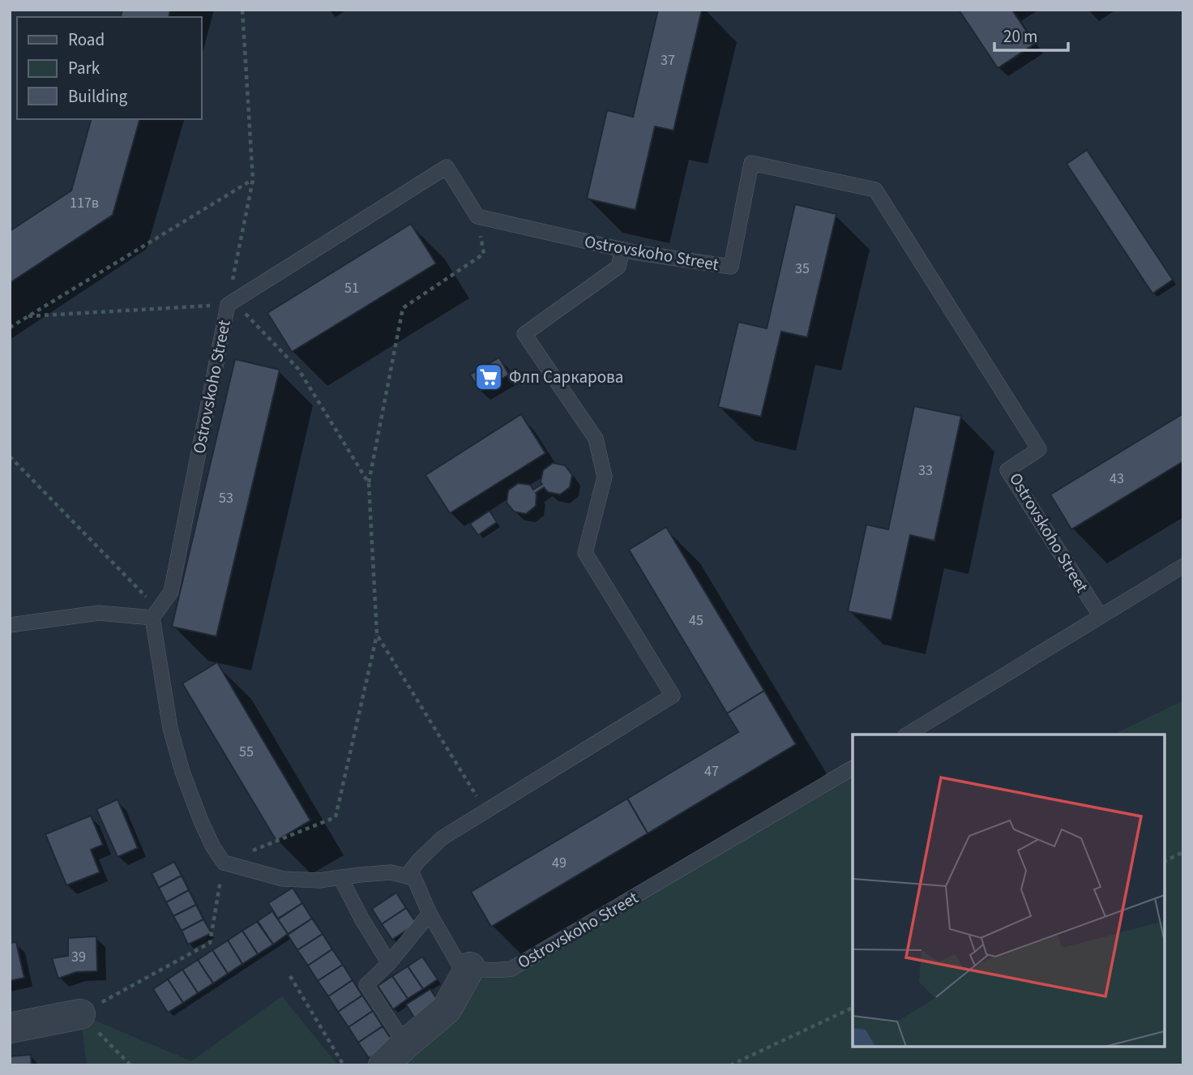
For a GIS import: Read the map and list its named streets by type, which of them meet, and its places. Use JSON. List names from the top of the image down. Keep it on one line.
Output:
{"streets":{"lane":["Ostrovskoho Street"]},"places":{"supermarket":["Флп Саркарова"]},"house_numbers":["37","117в","35","51","33","43","53","45","55","47","49","39"],"legend":["Road","Park","Building"],"scale_bar":"20 m"}
